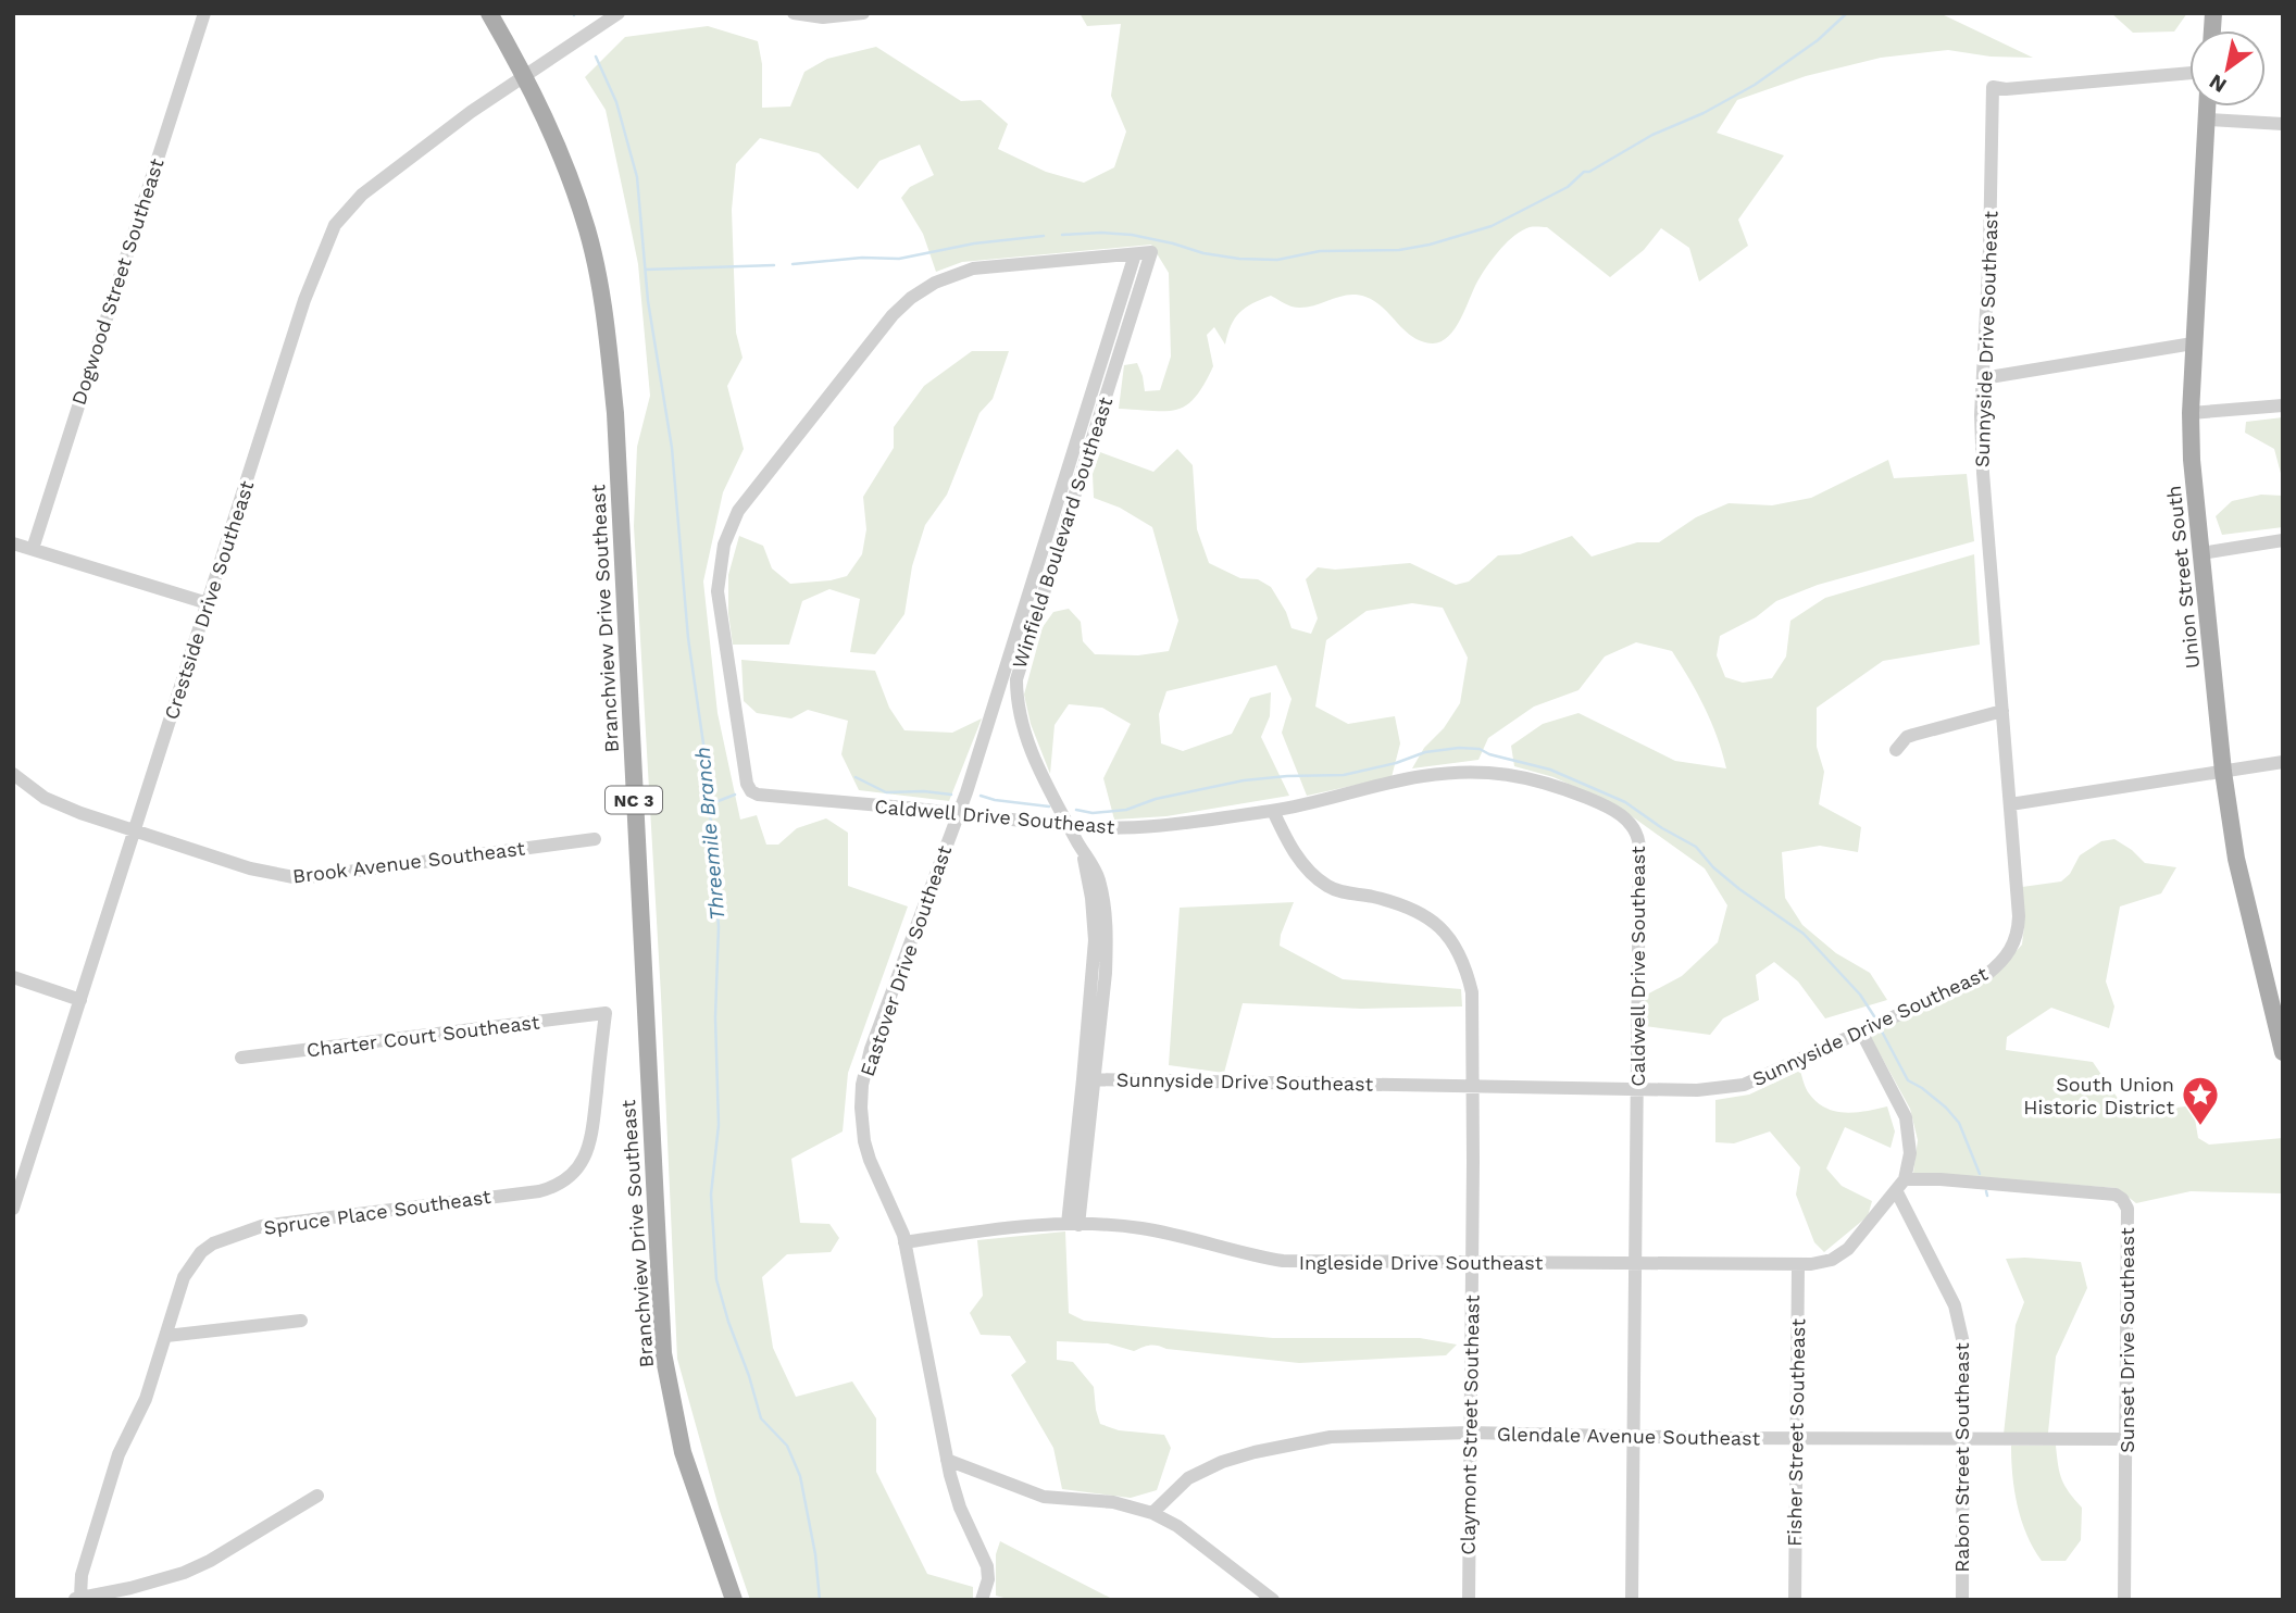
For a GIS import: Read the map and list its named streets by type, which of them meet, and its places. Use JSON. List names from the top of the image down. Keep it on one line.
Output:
{"streets":{"main road":["Union Street South","Branchview Drive Southeast","NC 3"],"street":["Dogwood Street Southeast","Sunnyside Drive Southeast","Winfield Boulevard Southeast","Crestside Drive Southeast","Caldwell Drive Southeast","Brook Avenue Southeast","Eastover Drive Southeast","Charter Court Southeast","Spruce Place Southeast","Ingleside Drive Southeast","Sunset Drive Southeast","Claymont Street Southeast","Fisher Street Southeast","Glendale Avenue Southeast","Rabon Street Southeast"]},"crossings":[["Sunnyside Drive Southeast","Winfield Boulevard Southeast"],["Sunnyside Drive Southeast","Caldwell Drive Southeast"],["Sunnyside Drive Southeast","Ingleside Drive Southeast"],["Sunnyside Drive Southeast","Claymont Street Southeast"],["Winfield Boulevard Southeast","Caldwell Drive Southeast"],["Winfield Boulevard Southeast","Eastover Drive Southeast"],["Winfield Boulevard Southeast","Ingleside Drive Southeast"],["Crestside Drive Southeast","Branchview Drive Southeast"],["Crestside Drive Southeast","Brook Avenue Southeast"],["Caldwell Drive Southeast","Eastover Drive Southeast"],["Caldwell Drive Southeast","Ingleside Drive Southeast"],["Caldwell Drive Southeast","Claymont Street Southeast"],["Caldwell Drive Southeast","Glendale Avenue Southeast"],["Eastover Drive Southeast","Ingleside Drive Southeast"],["Charter Court Southeast","Spruce Place Southeast"],["Ingleside Drive Southeast","Sunset Drive Southeast"],["Ingleside Drive Southeast","Claymont Street Southeast"],["Ingleside Drive Southeast","Fisher Street Southeast"],["Ingleside Drive Southeast","Rabon Street Southeast"],["Sunset Drive Southeast","Glendale Avenue Southeast"],["Claymont Street Southeast","Glendale Avenue Southeast"],["Fisher Street Southeast","Glendale Avenue Southeast"],["Glendale Avenue Southeast","Rabon Street Southeast"]],"water":["Threemile Branch"],"places":{"place":["South Union Historic District"]},"north":"bottom left"}
